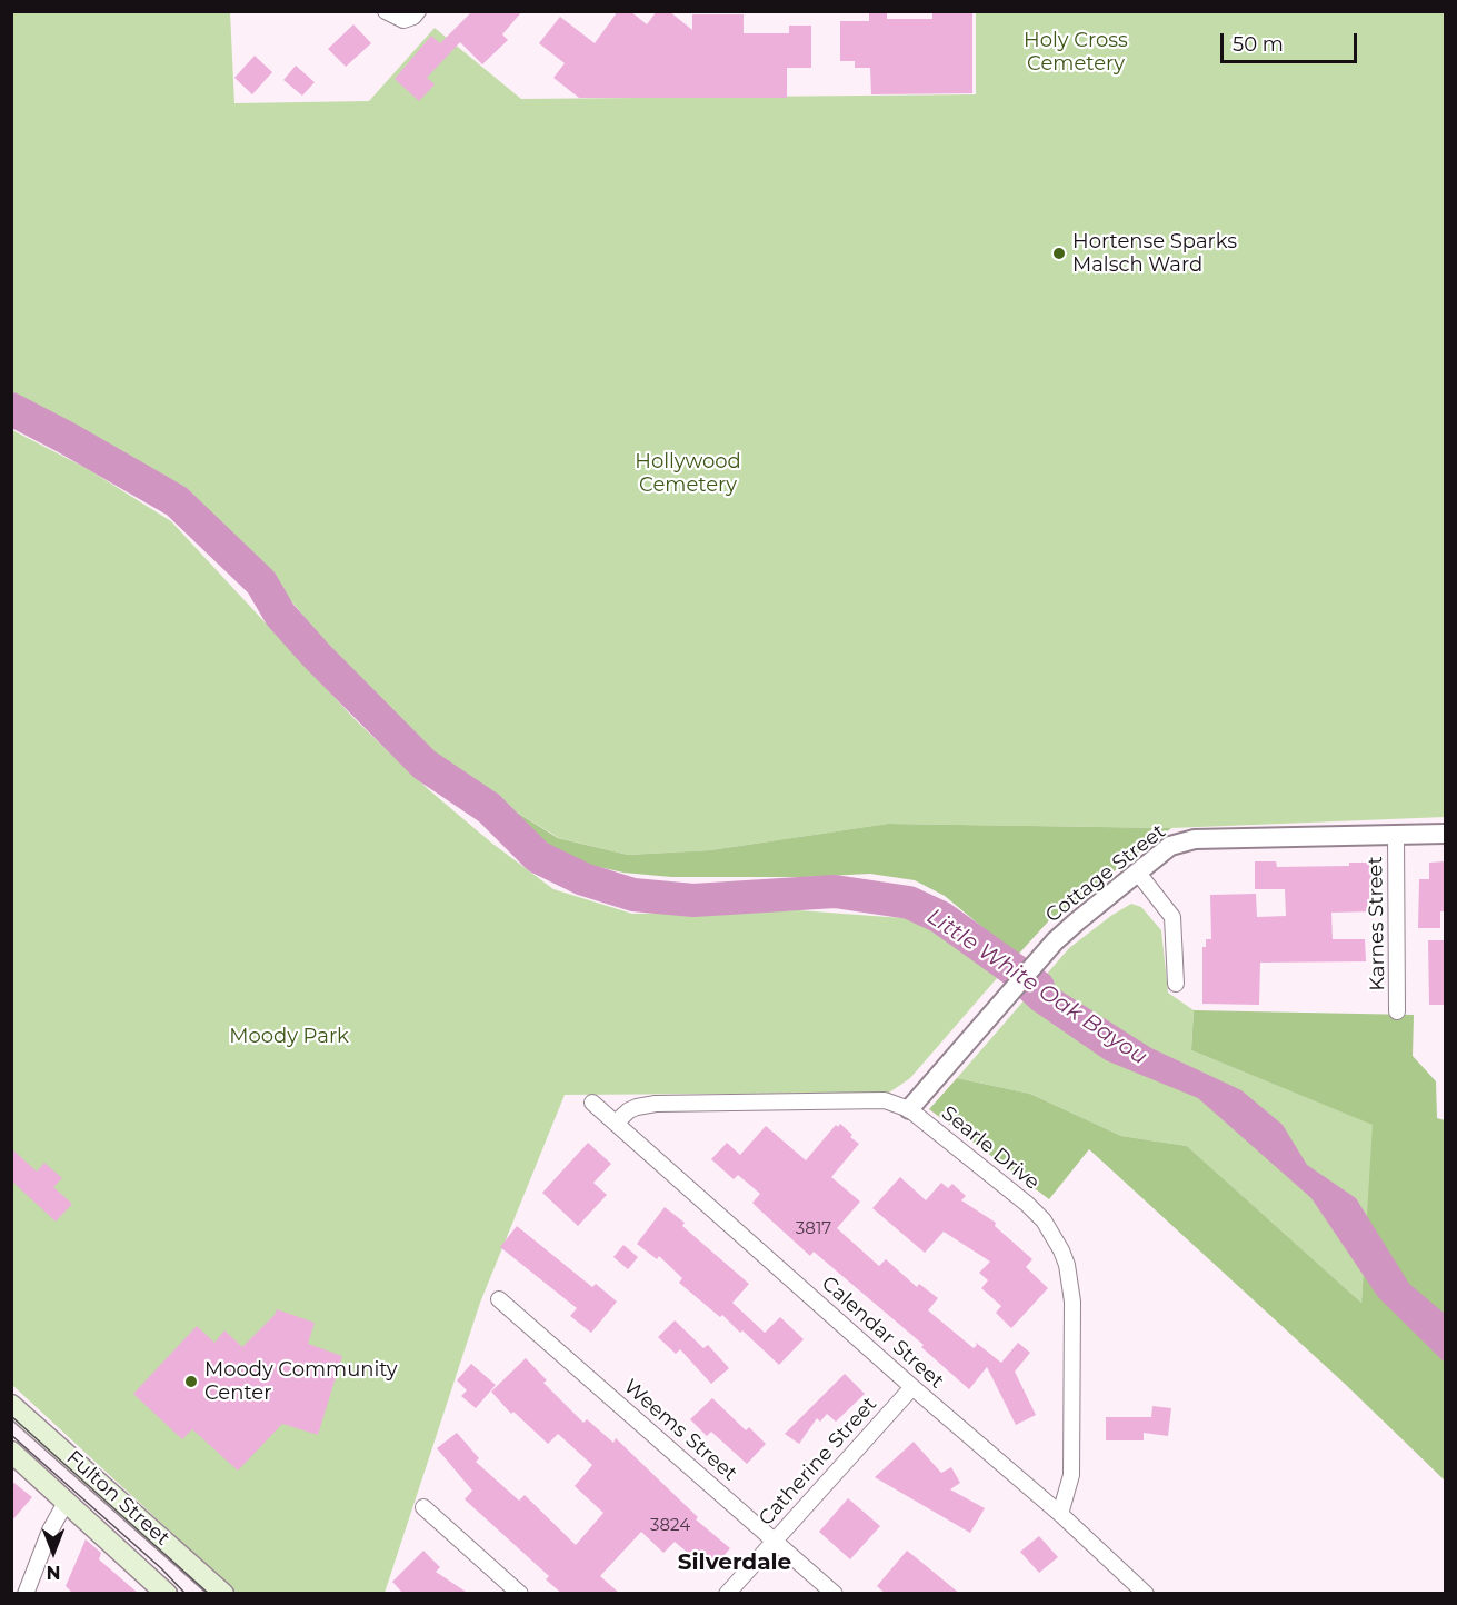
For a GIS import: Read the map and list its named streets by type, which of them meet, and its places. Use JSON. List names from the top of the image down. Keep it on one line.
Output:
{"streets":{"main road":["Fulton Street"],"street":["Cottage Street","Karnes Street","Searle Drive","Calendar Street","Weems Street","Catherine Street"]},"crossings":[["Cottage Street","Karnes Street"],["Cottage Street","Searle Drive"],["Searle Drive","Calendar Street"],["Calendar Street","Catherine Street"],["Weems Street","Catherine Street"]],"districts":["Silverdale"],"water":["Little White Oak Bayou"],"parks":["Holy Cross Cemetery","Hollywood Cemetery","Moody Park"],"places":["Hortense Sparks Malsch Ward","Moody Community Center"],"house_numbers":["3817","3824"],"scale_bar":"50 m","north":"bottom"}
